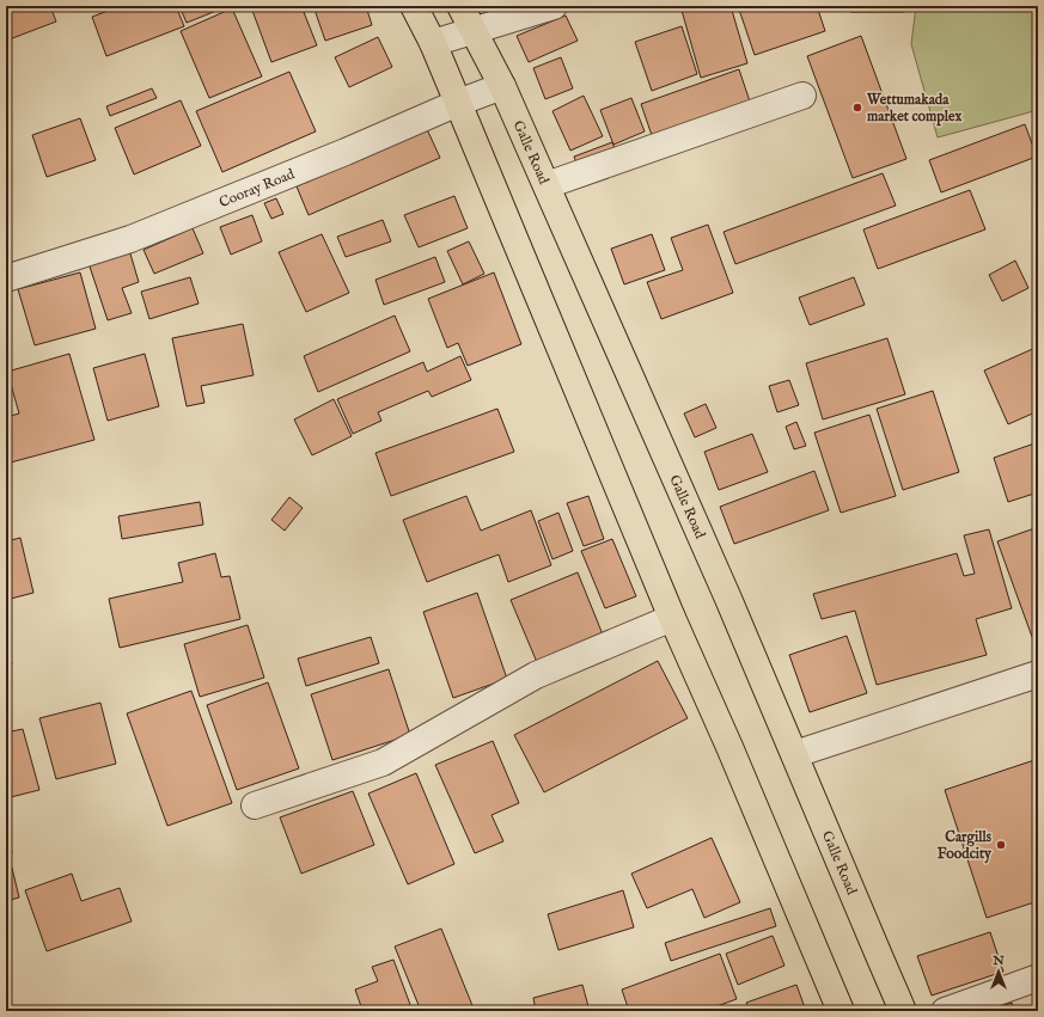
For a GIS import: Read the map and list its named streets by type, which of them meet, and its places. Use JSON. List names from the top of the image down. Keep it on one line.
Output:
{"streets":{"highway":["Galle Road"],"street":["Cooray Road"]},"crossings":[["Galle Road","Cooray Road"]],"places":["Wettumakada market complex","Cargills Foodcity"],"north":"top"}
